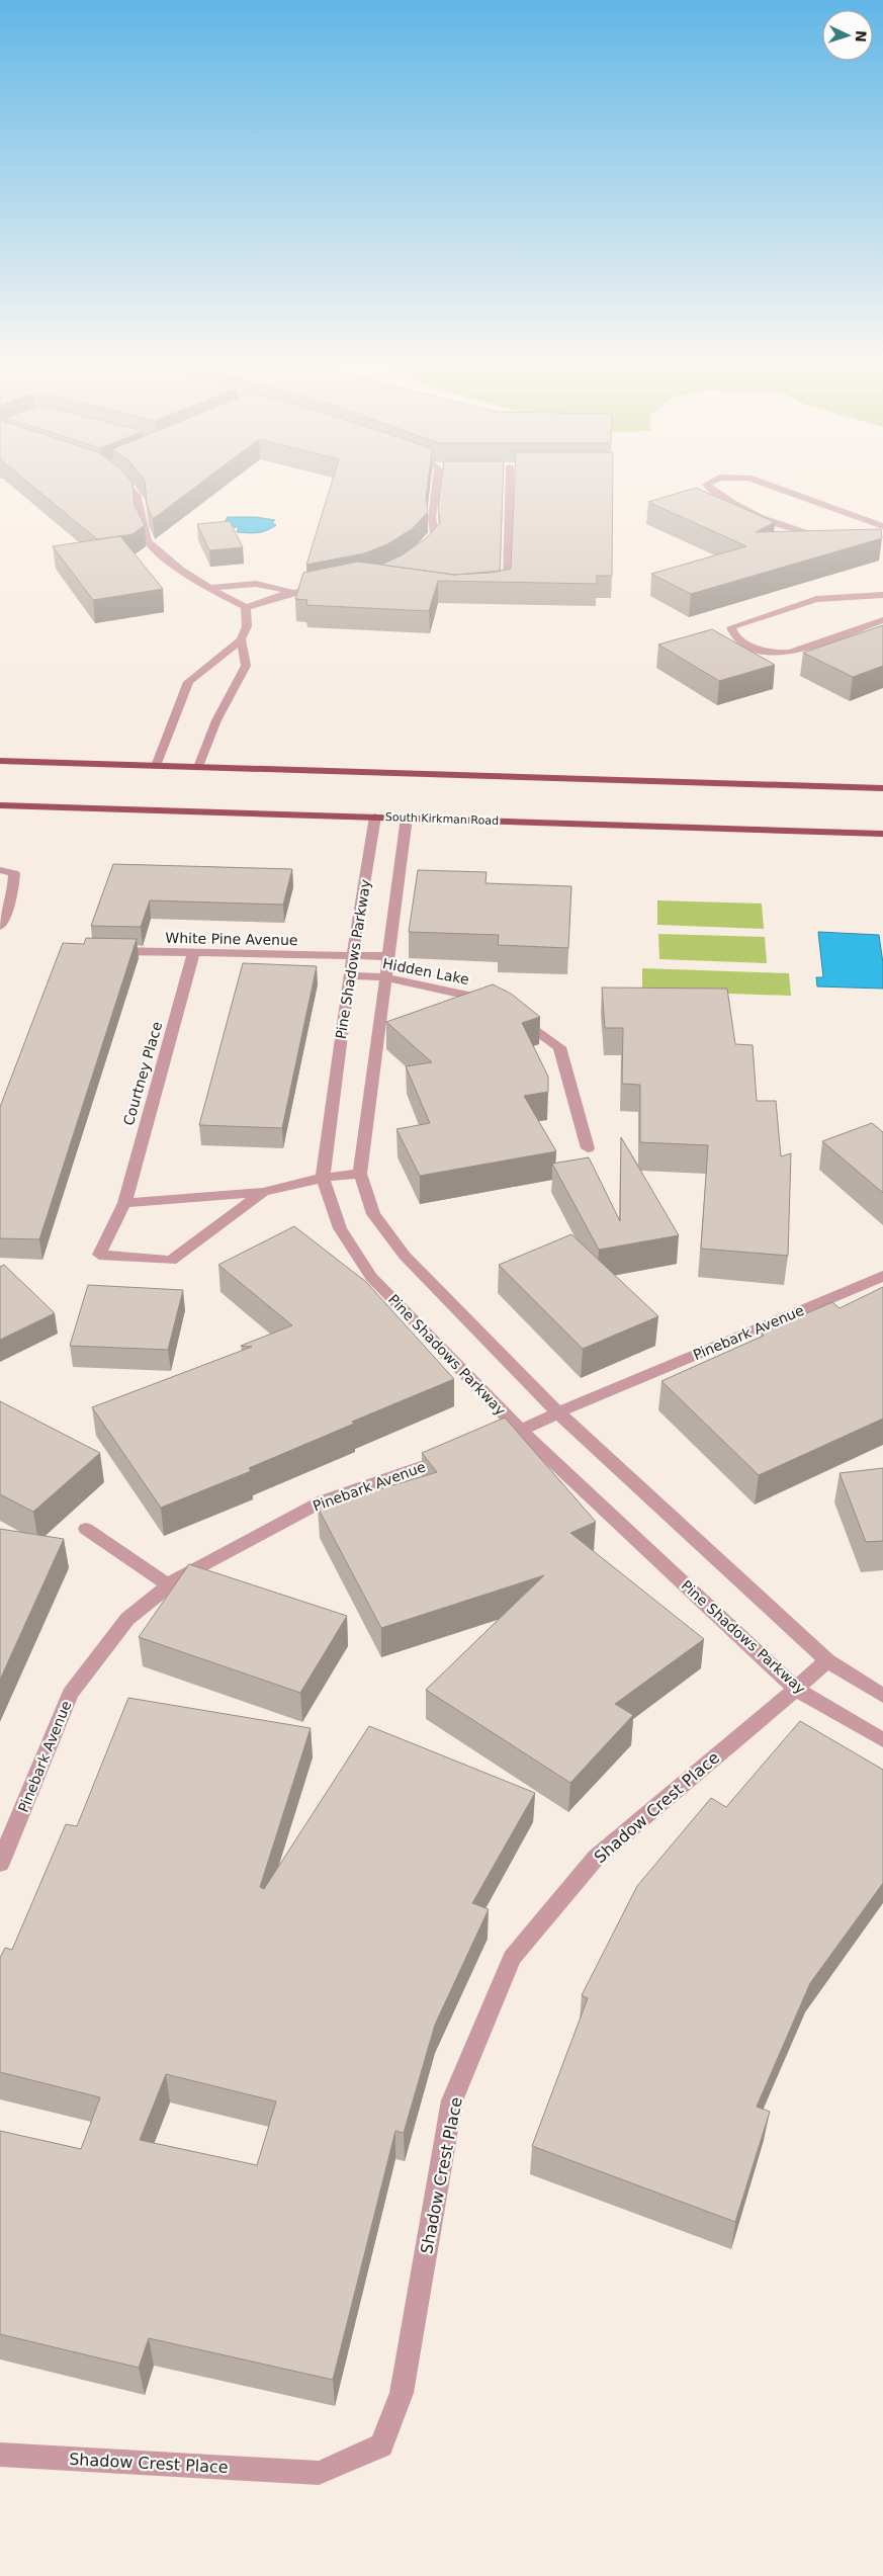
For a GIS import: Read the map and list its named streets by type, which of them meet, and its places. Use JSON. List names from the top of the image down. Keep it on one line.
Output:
{"streets":{"main road":["South Kirkman Road"],"street":["White Pine Avenue","Pine Shadows Parkway","Hidden Lake","Courtney Place","Pinebark Avenue","Shadow Crest Place"]},"crossings":[["South Kirkman Road","Pine Shadows Parkway"],["White Pine Avenue","Pine Shadows Parkway"],["White Pine Avenue","Courtney Place"],["Pine Shadows Parkway","Hidden Lake"],["Pine Shadows Parkway","Pinebark Avenue"],["Pine Shadows Parkway","Shadow Crest Place"]],"north":"right"}
